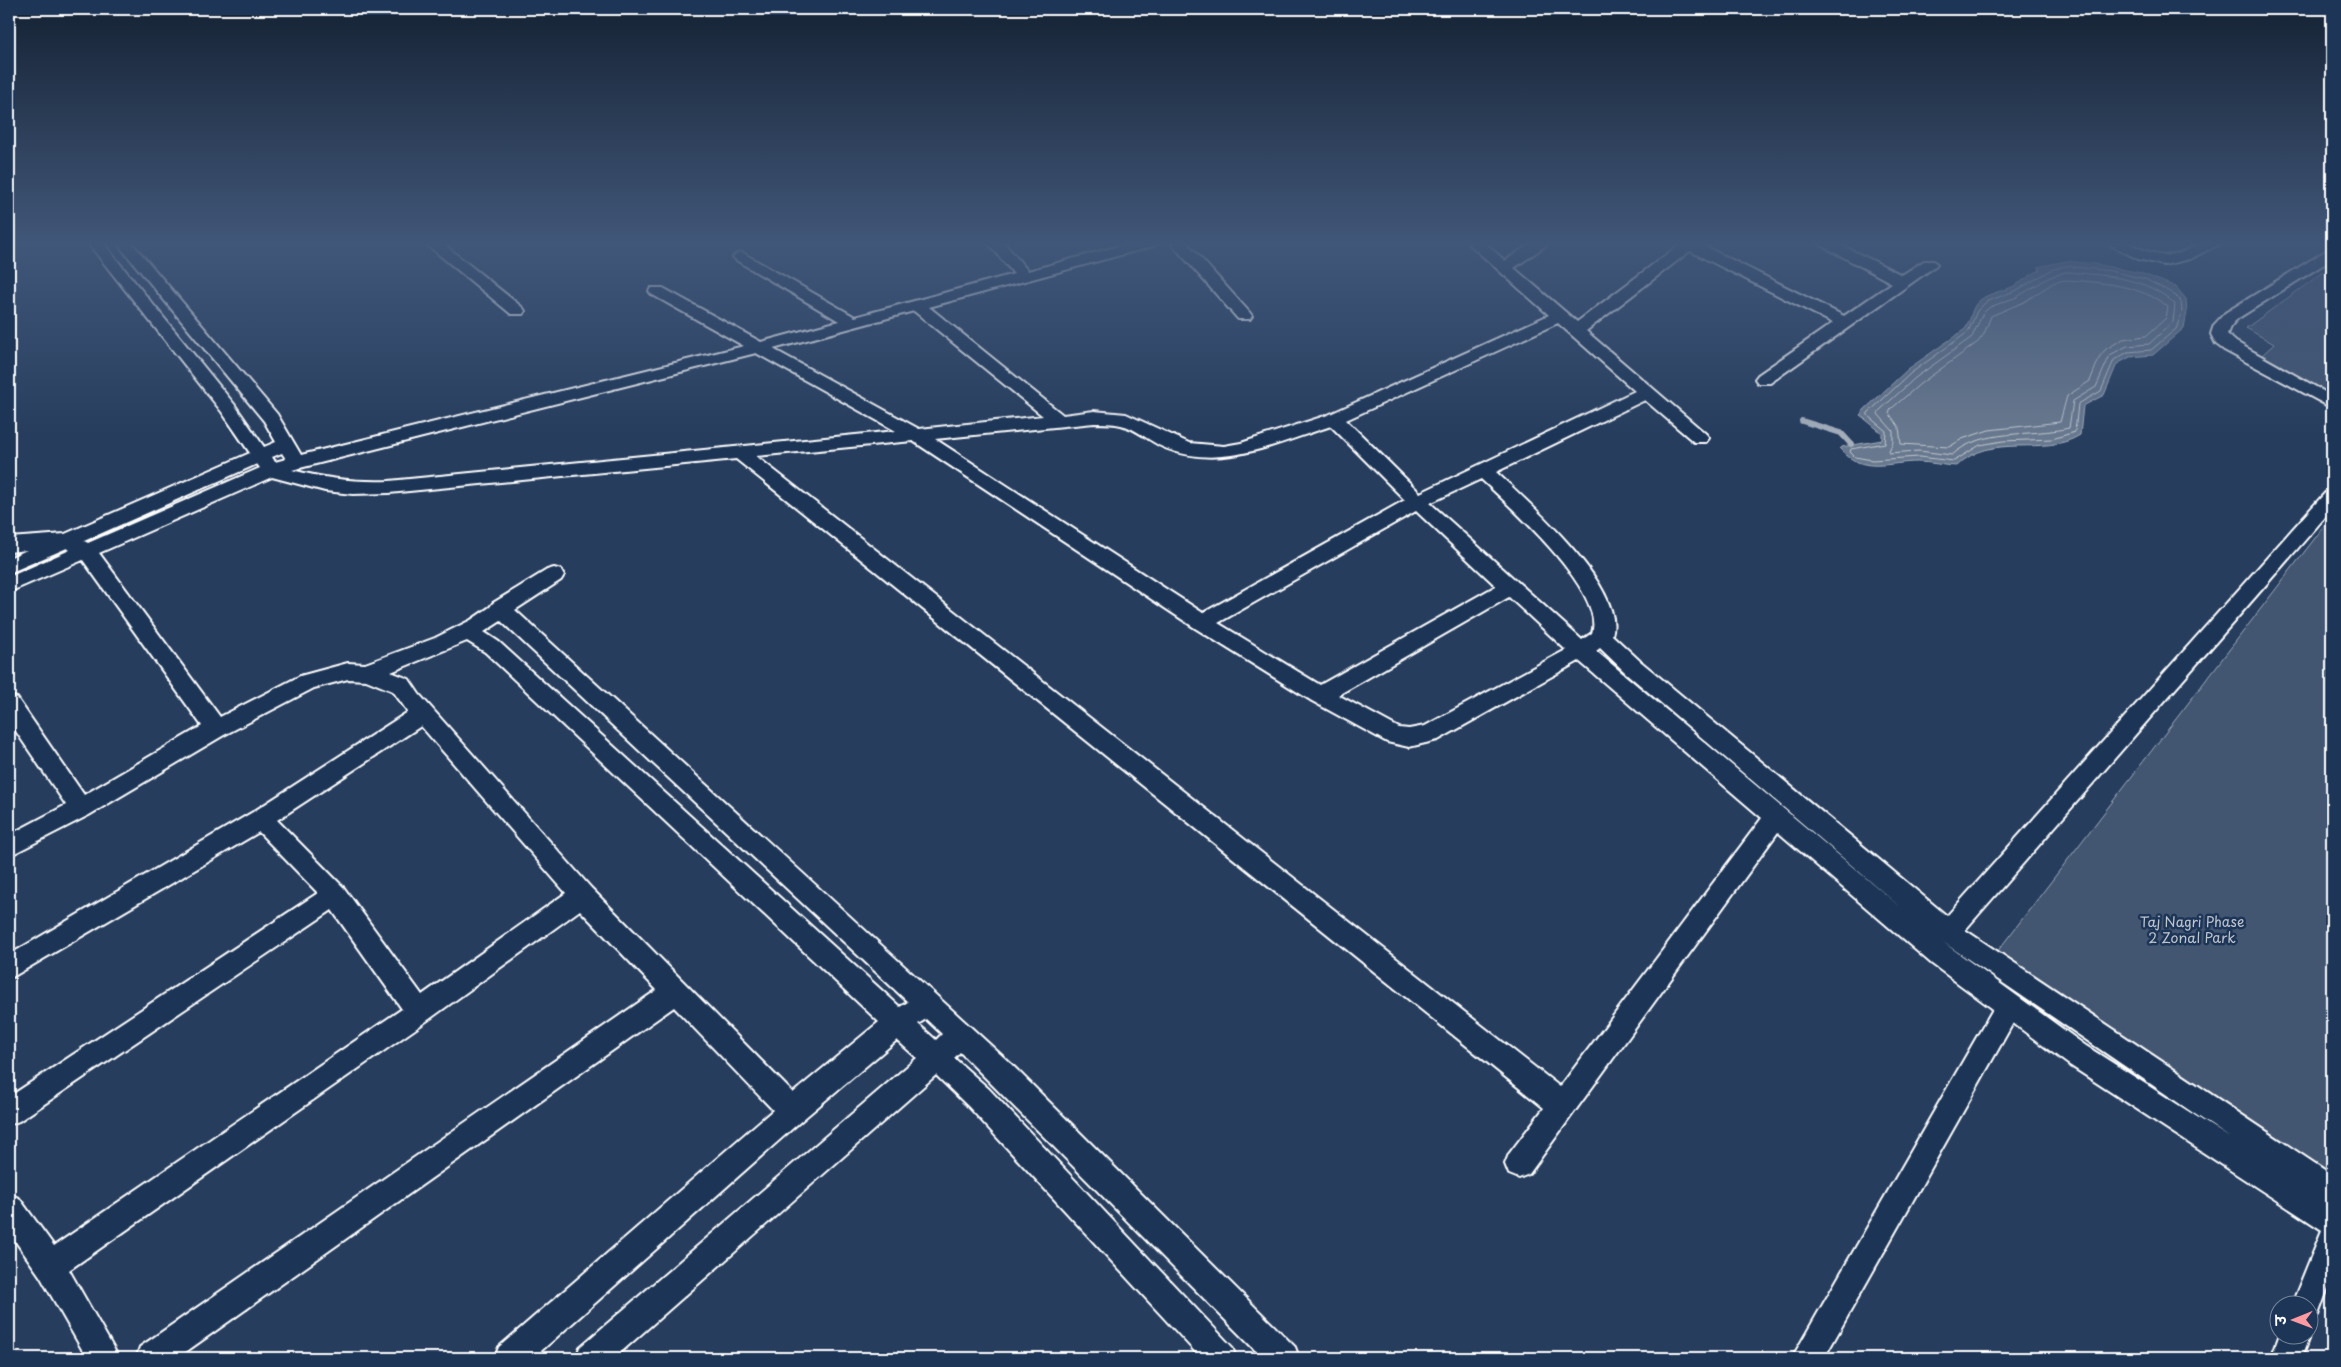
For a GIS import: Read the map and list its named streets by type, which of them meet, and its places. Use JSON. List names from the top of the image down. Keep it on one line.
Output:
{"parks":["Taj Nagri Phase 2 Zonal Park"],"north":"left"}
